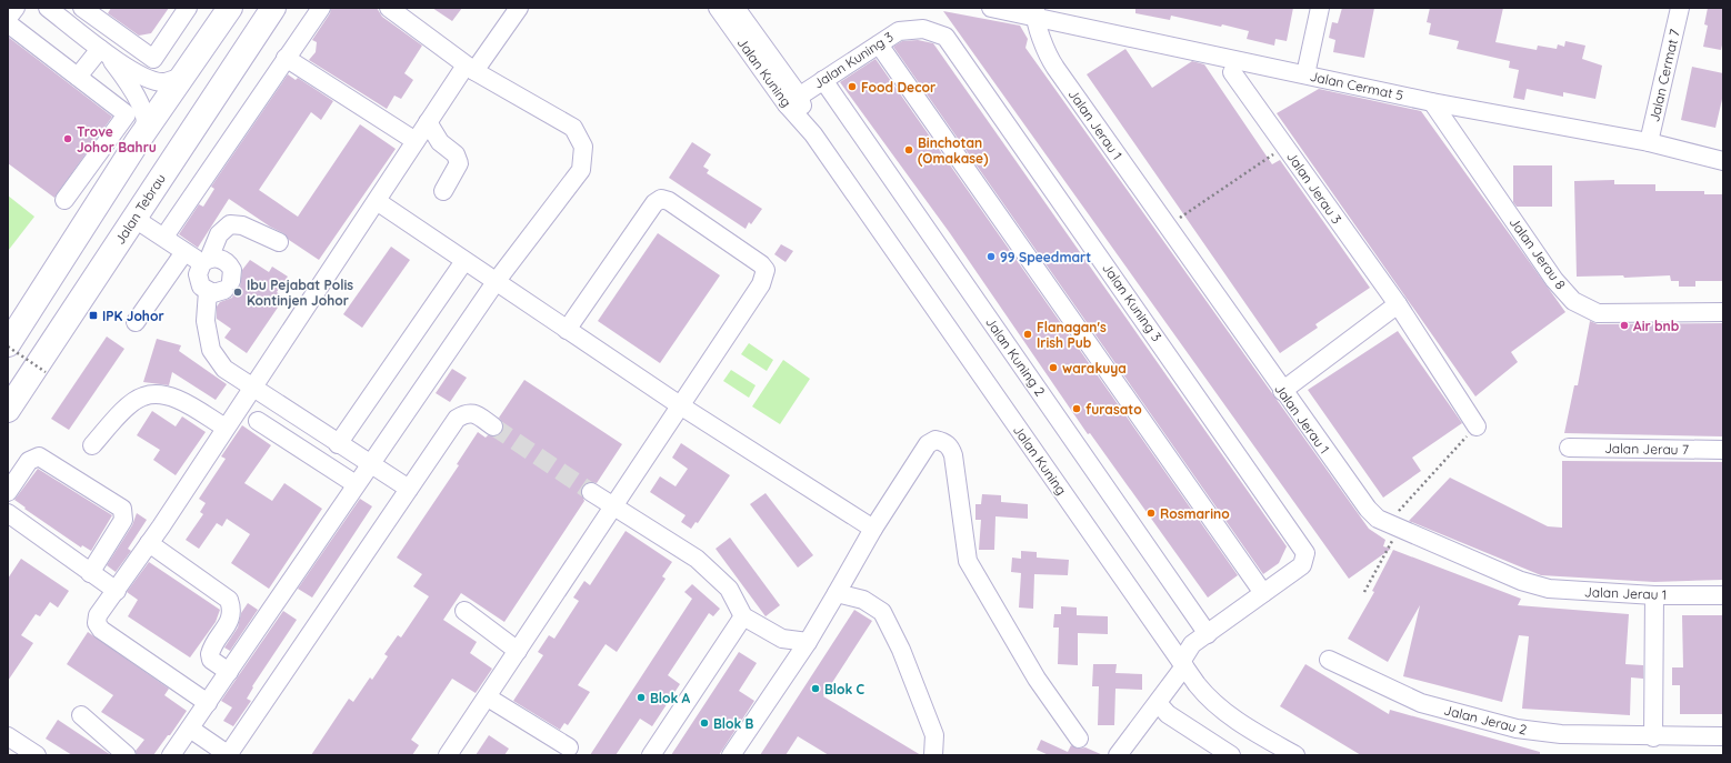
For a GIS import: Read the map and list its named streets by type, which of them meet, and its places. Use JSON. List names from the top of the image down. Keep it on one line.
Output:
{"streets":{"highway":["Jalan Tebrau"],"street":["Jalan Kuning 3","Jalan Kuning","Jalan Cermat 7","Jalan Cermat 5","Jalan Jerau 1","Jalan Jerau 3","Jalan Jerau 8","Jalan Kuning 2","Jalan Jerau 7","Jalan Jerau 2"]},"crossings":[["Jalan Kuning 3","Jalan Kuning"],["Jalan Kuning 3","Jalan Kuning 2"],["Jalan Cermat 7","Jalan Cermat 5"],["Jalan Cermat 5","Jalan Jerau 1"],["Jalan Cermat 5","Jalan Jerau 8"]],"places":{"other":["Food Decor","Trove Johor Bahru","Binchotan (Omakase)","99 Speedmart","Ibu Pejabat Polis Kontinjen Johor","Air bnb","Flanagan's Irish Pub","warakuya","furasato","Rosmarino","Blok C","Blok A","Blok B"],"transit":["IPK Johor"]}}
